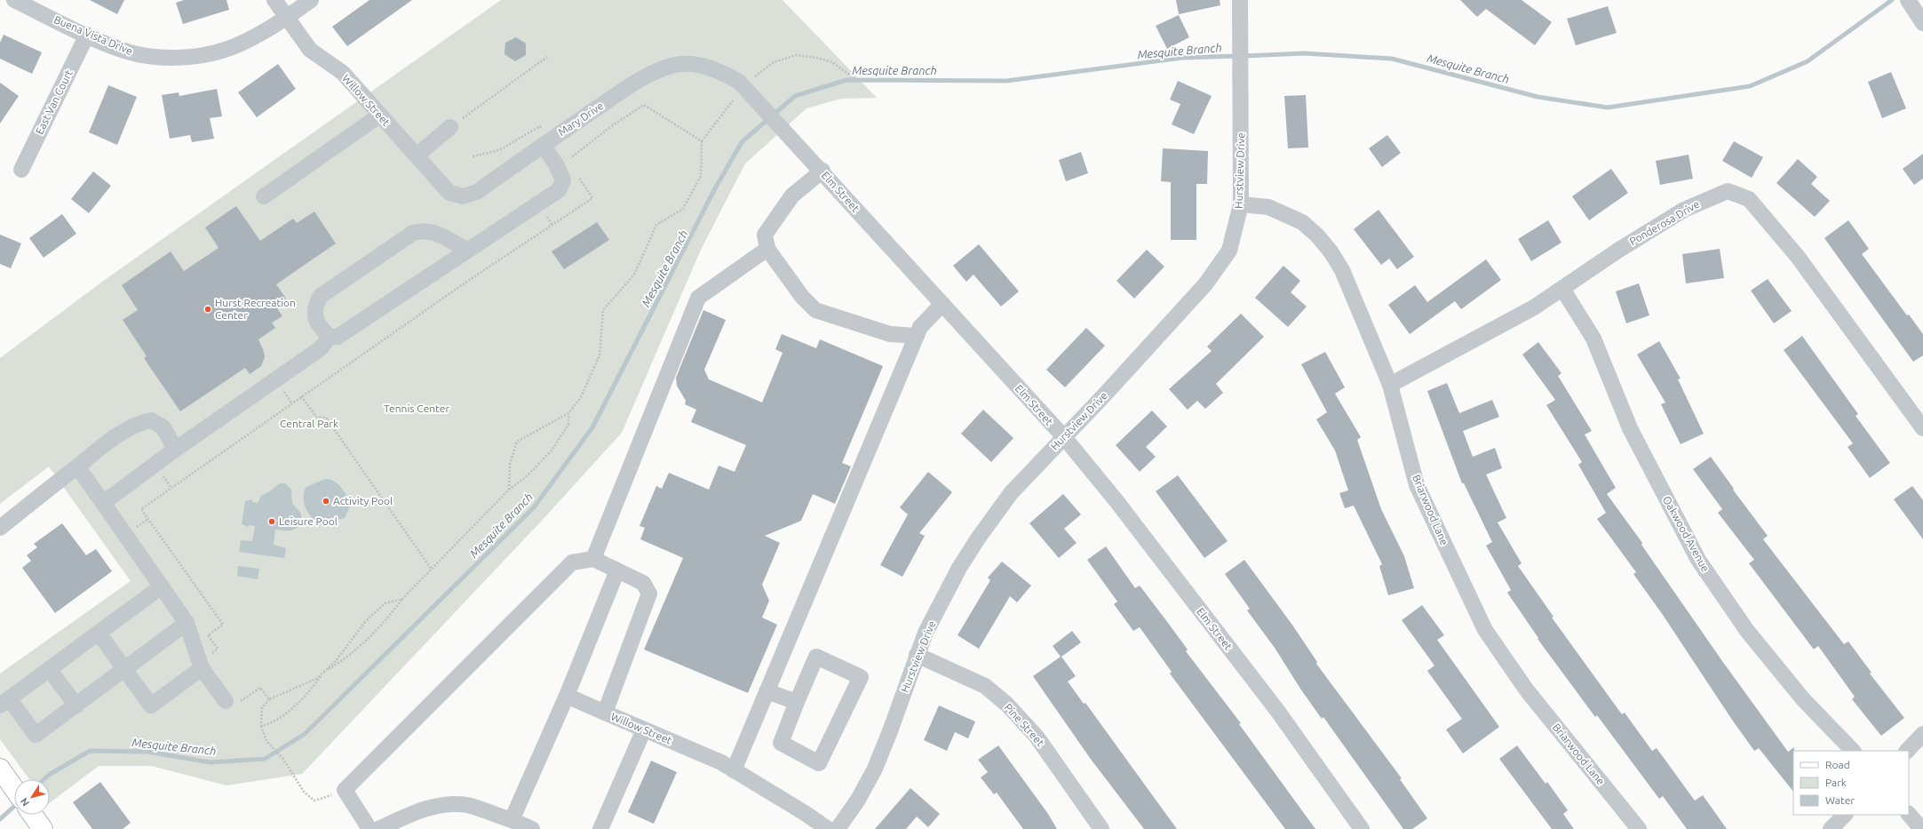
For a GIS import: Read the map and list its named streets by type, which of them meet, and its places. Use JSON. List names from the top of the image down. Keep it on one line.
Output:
{"streets":{"street":["Buena Vista Drive","Willow Street","East Van Court","Mary Drive","Hurstview Drive","Elm Street","Ponderosa Drive","Briarwood Lane","Oakwood Avenue","Pine Street"]},"crossings":[["Buena Vista Drive","Willow Street"],["Buena Vista Drive","East Van Court"],["Willow Street","Mary Drive"],["Mary Drive","Elm Street"],["Hurstview Drive","Elm Street"],["Hurstview Drive","Briarwood Lane"],["Hurstview Drive","Pine Street"],["Ponderosa Drive","Briarwood Lane"],["Ponderosa Drive","Oakwood Avenue"]],"water":["Mesquite Branch"],"parks":["Tennis Center","Central Park"],"places":["Hurst Recreation Center","Activity Pool","Leisure Pool"],"legend":["Road","Park","Water"],"north":"bottom left"}
